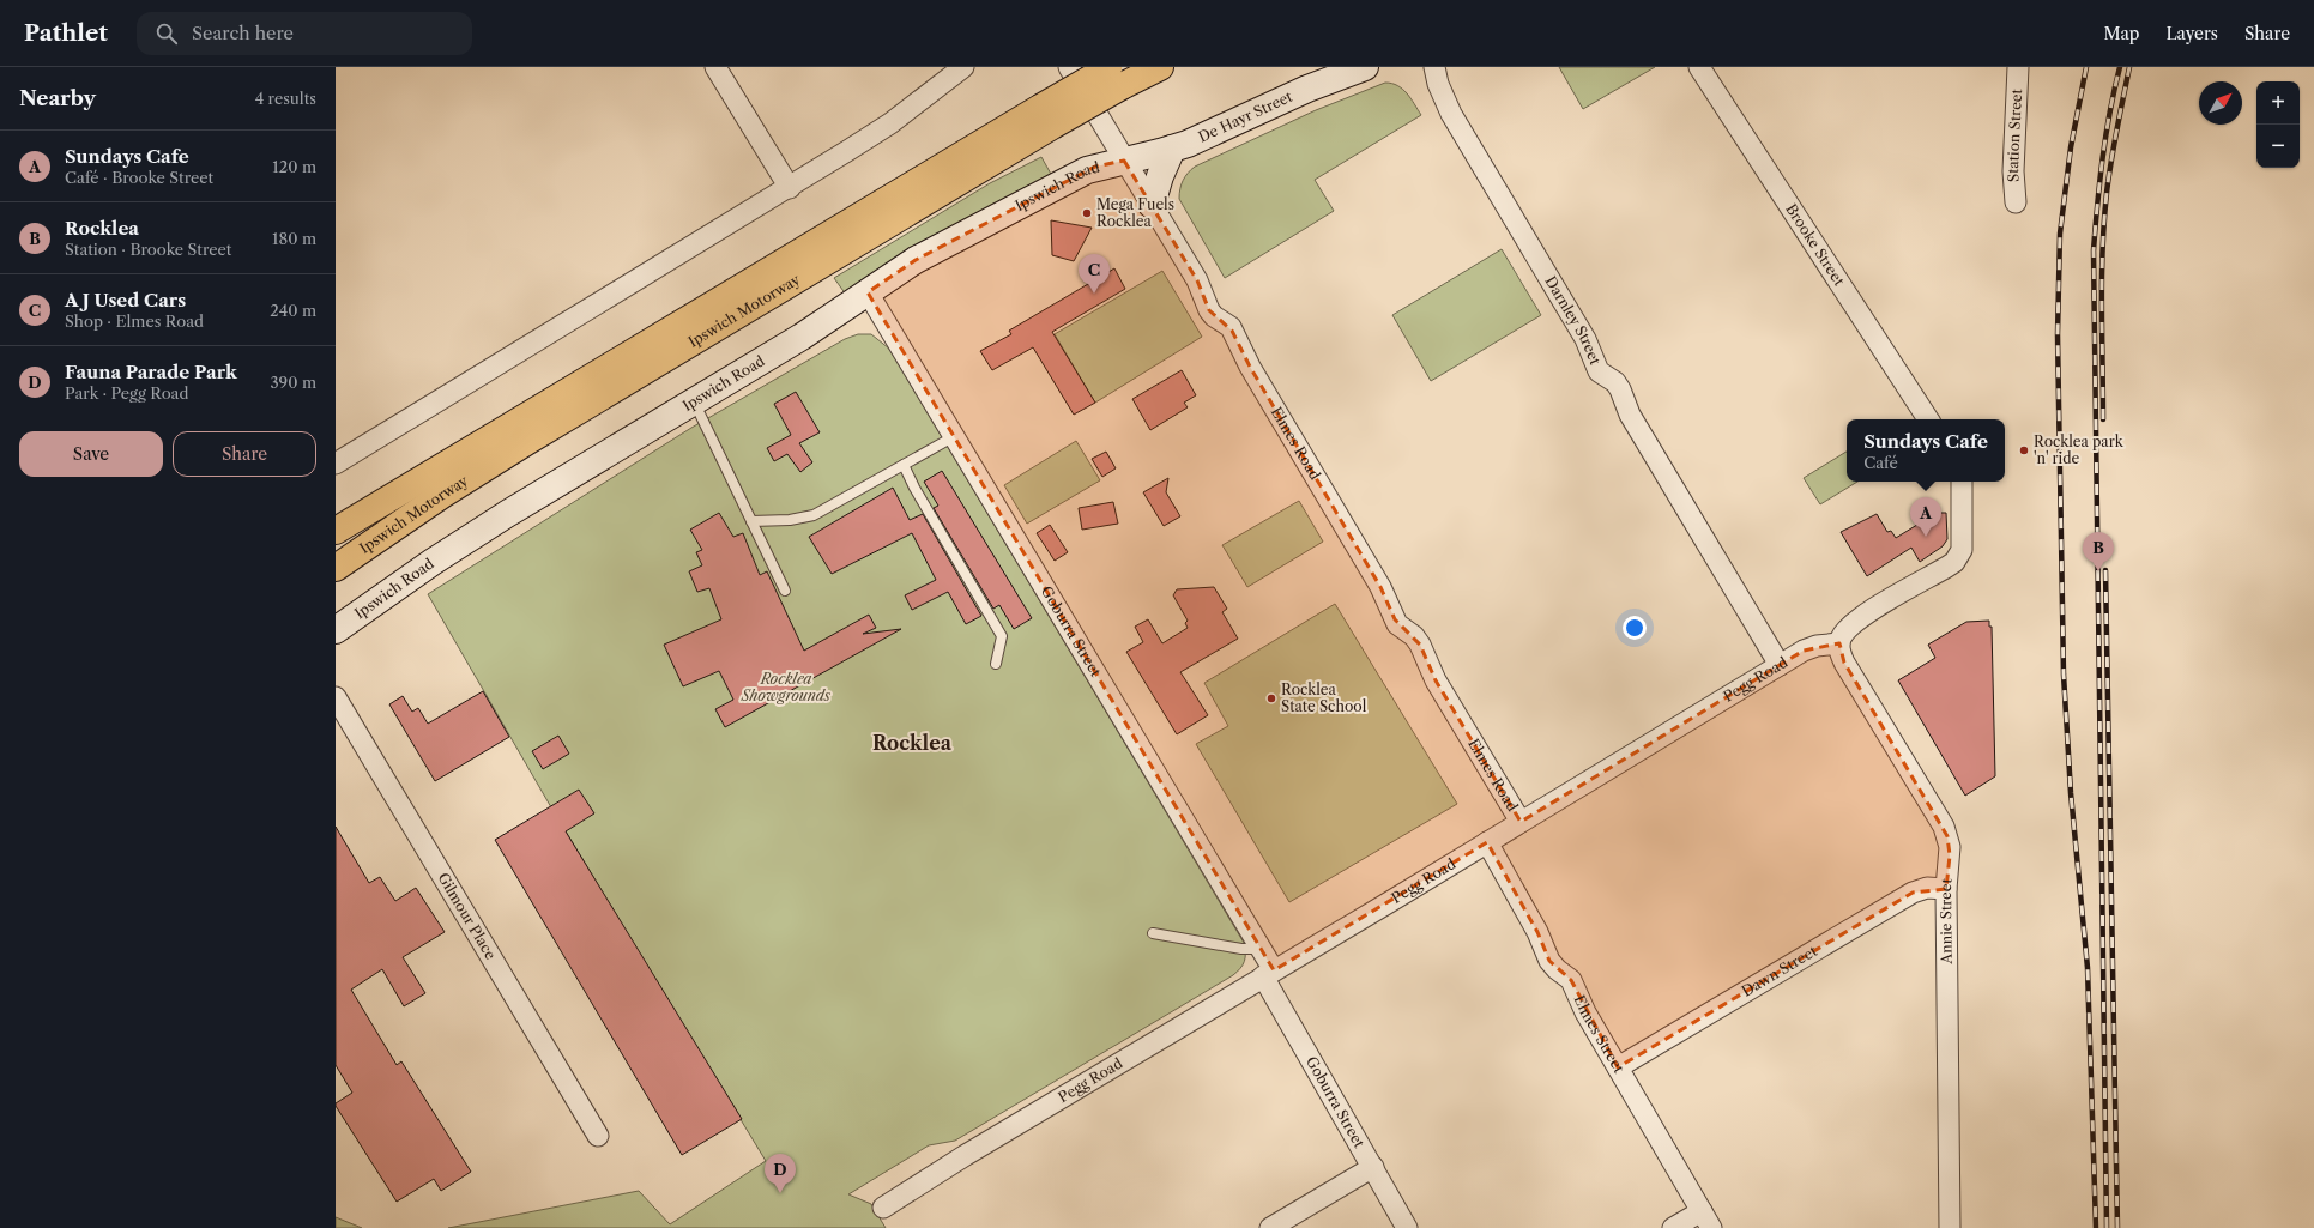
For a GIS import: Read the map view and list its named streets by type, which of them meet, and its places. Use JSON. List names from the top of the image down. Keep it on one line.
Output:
{"streets":{"highway":["Ipswich Motorway"],"street":["De Hayr Street","Station Street","Ipswich Road","Brooke Street","Darnley Street","Elmes Road","Goburra Street","Pegg Road","Gilmour Place","Annie Street","Dawn Street","Elmes Street"]},"crossings":[["De Hayr Street","Ipswich Road"],["De Hayr Street","Elmes Road"],["Ipswich Road","Elmes Road"],["Ipswich Road","Goburra Street"],["Darnley Street","Pegg Road"],["Elmes Road","Pegg Road"],["Goburra Street","Pegg Road"],["Pegg Road","Annie Street"],["Pegg Road","Elmes Street"],["Annie Street","Dawn Street"],["Dawn Street","Elmes Street"]],"districts":["Rocklea"],"parks":["Rocklea Showgrounds"],"places":["Mega Fuels Rocklea","Rocklea park 'n' ride","Rocklea State School"],"north":"top right","page":{"header":"Pathlet","search":"Search here","nav":["Map","Layers","Share"],"heading":["Nearby","4 results"],"map_buttons":["+","−"],"list":[{"mark":"A","name":"Sundays Cafe","note":"Café · Brooke Street","value":"120 m"},{"mark":"B","name":"Rocklea","note":"Station · Brooke Street","value":"180 m"},{"mark":"C","name":"A J Used Cars","note":"Shop · Elmes Road","value":"240 m"},{"mark":"D","name":"Fauna Parade Park","note":"Park · Pegg Road","value":"390 m"}],"pins":["C","A","B","D"],"buttons":["Save","Share"],"popup":["Sundays Cafe","Café"]}}
